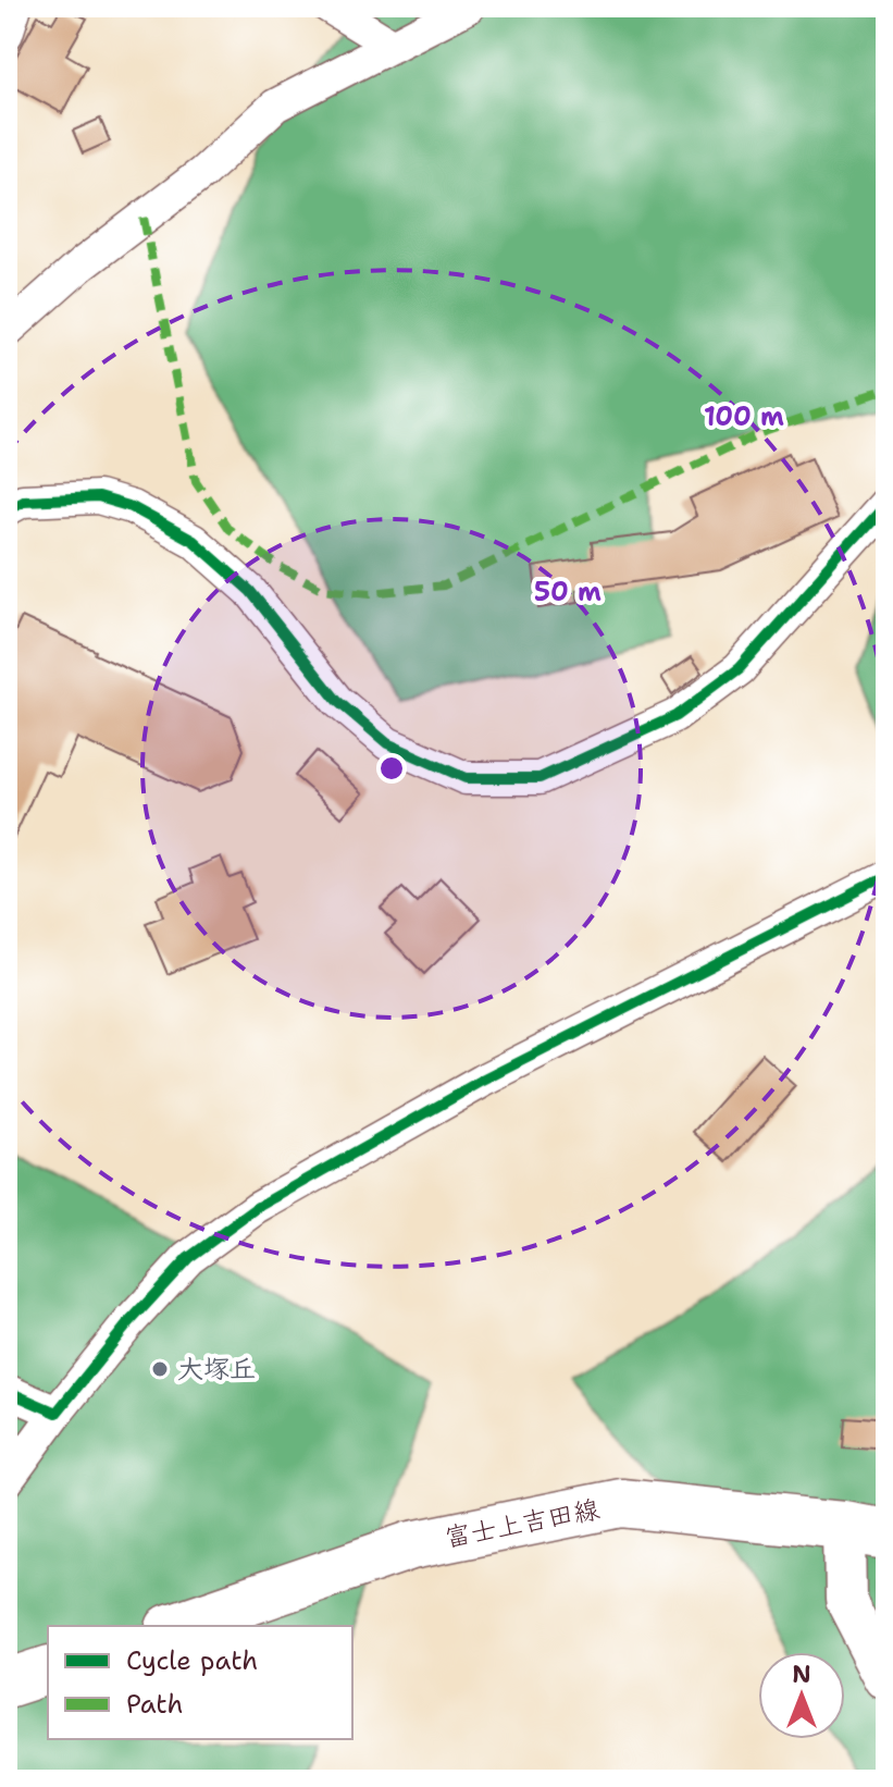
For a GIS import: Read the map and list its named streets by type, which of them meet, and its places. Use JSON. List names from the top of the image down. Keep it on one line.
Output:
{"streets":{"main road":["富士上吉田線"]},"places":["大塚丘"],"legend":["Cycle path","Path"],"north":"top","rings":["100 m","50 m"]}
